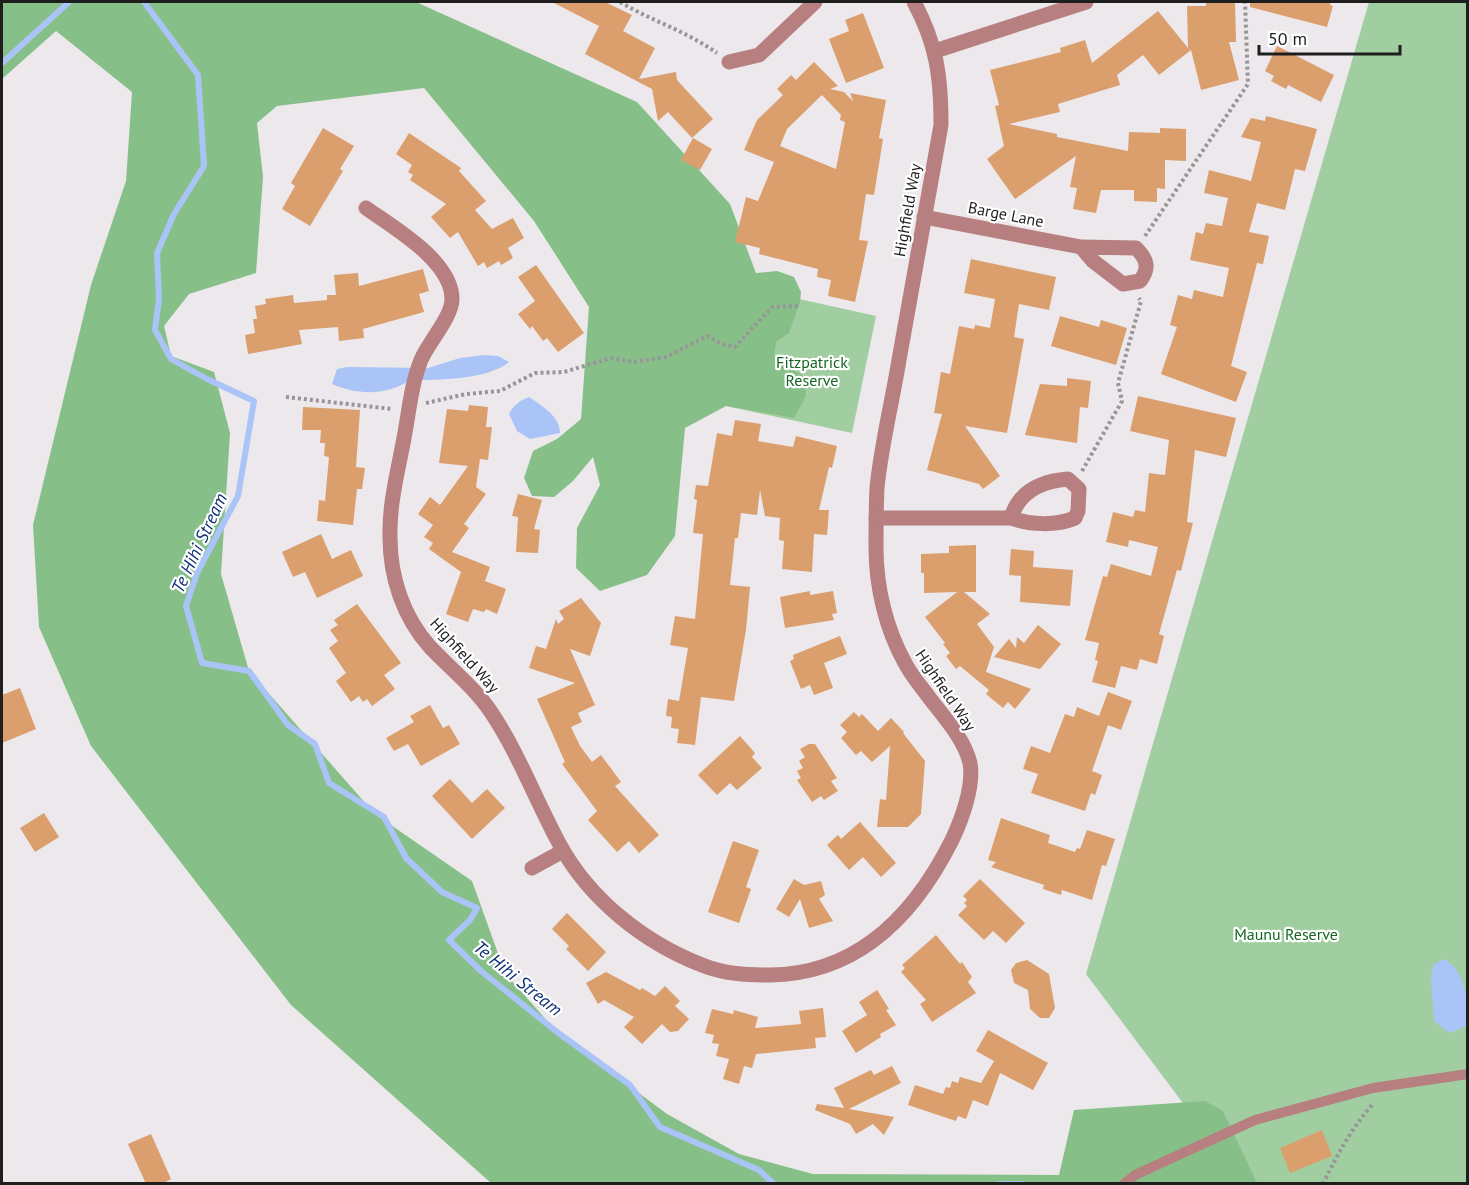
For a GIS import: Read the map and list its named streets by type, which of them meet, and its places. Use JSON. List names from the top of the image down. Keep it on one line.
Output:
{"streets":{"street":["Highfield Way","Barge Lane"]},"crossings":[["Highfield Way","Barge Lane"]],"water":["Te Hihi Stream"],"parks":["Fitzpatrick Reserve","Maunu Reserve"],"scale_bar":"50 m"}
